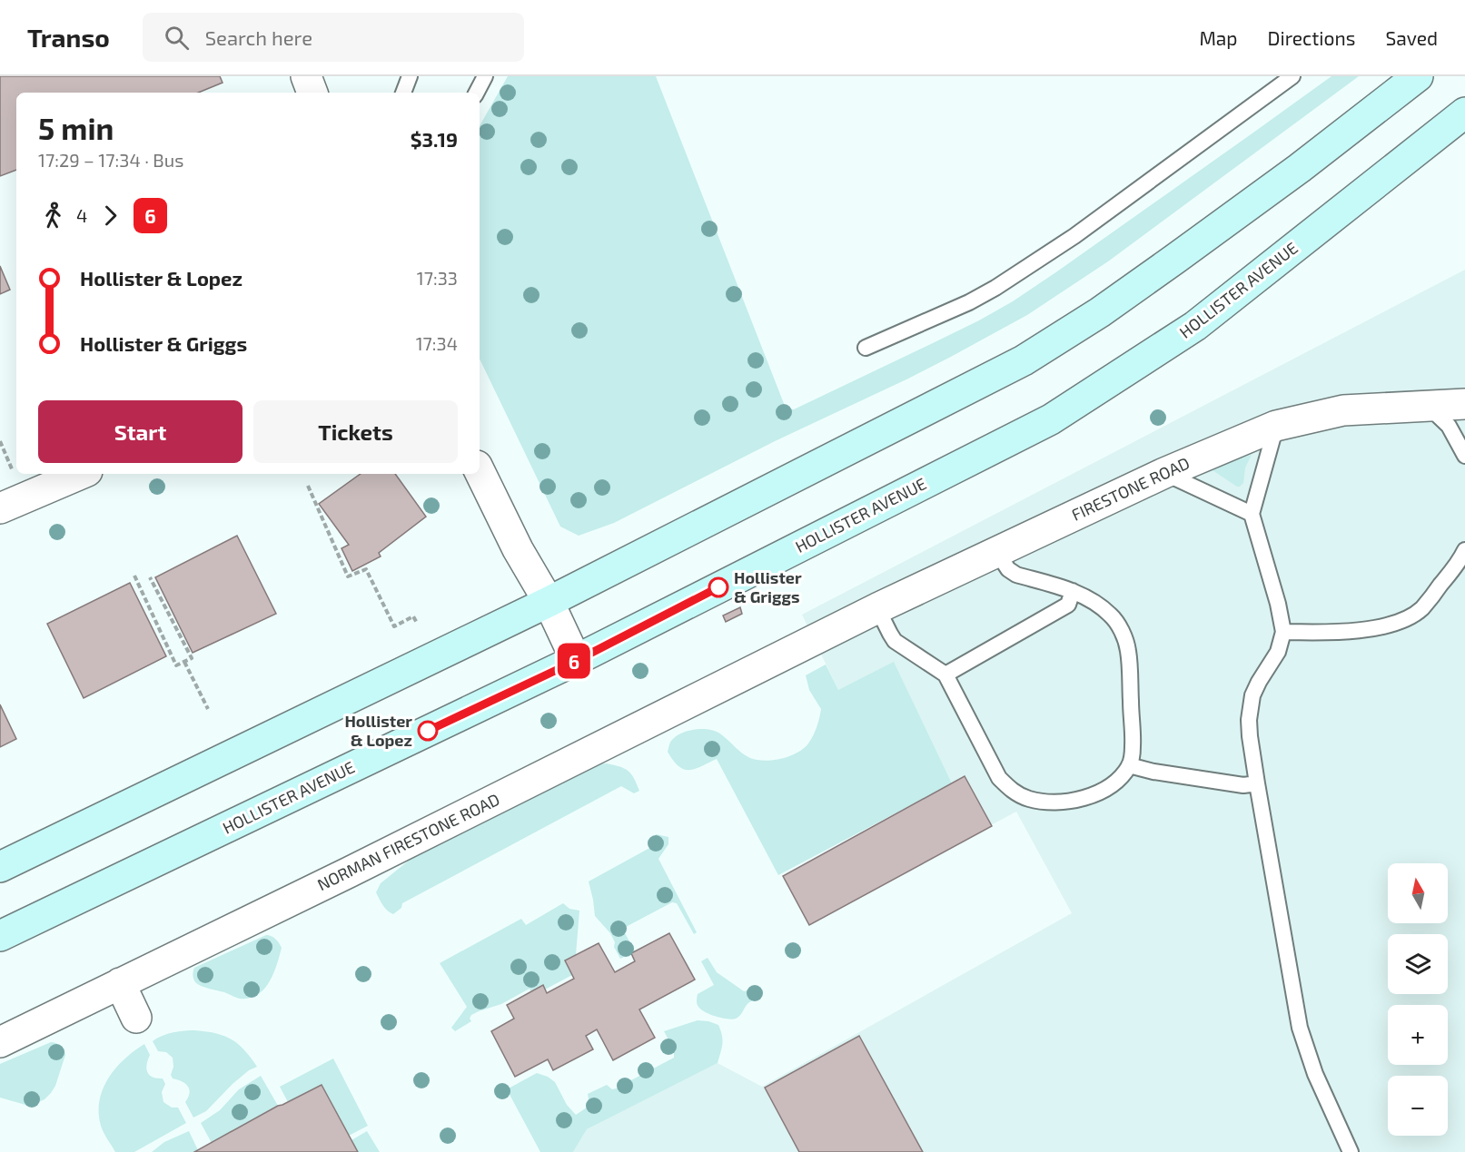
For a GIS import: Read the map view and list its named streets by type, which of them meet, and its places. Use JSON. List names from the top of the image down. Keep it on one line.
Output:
{"streets":{"main road":["HOLLISTER AVENUE"],"street":["FIRESTONE ROAD","NORMAN FIRESTONE ROAD"]},"crossings":[["FIRESTONE ROAD","NORMAN FIRESTONE ROAD"]],"places":["Hollister & Griggs","Hollister & Lopez"],"lines":["bus line 6"],"north":"top","page":{"header":"Transo","search":"Search here","nav":["Map","Directions","Saved"],"on_map":"6","heading":["5 min","17:29 – 17:34 · Bus","$3.19"],"legs":["4","6"],"list":[{"name":"Hollister & Lopez","value":"17:33"},{"name":"Hollister & Griggs","value":"17:34"}],"buttons":["Start","Tickets"],"map_buttons":["+","−"]}}
